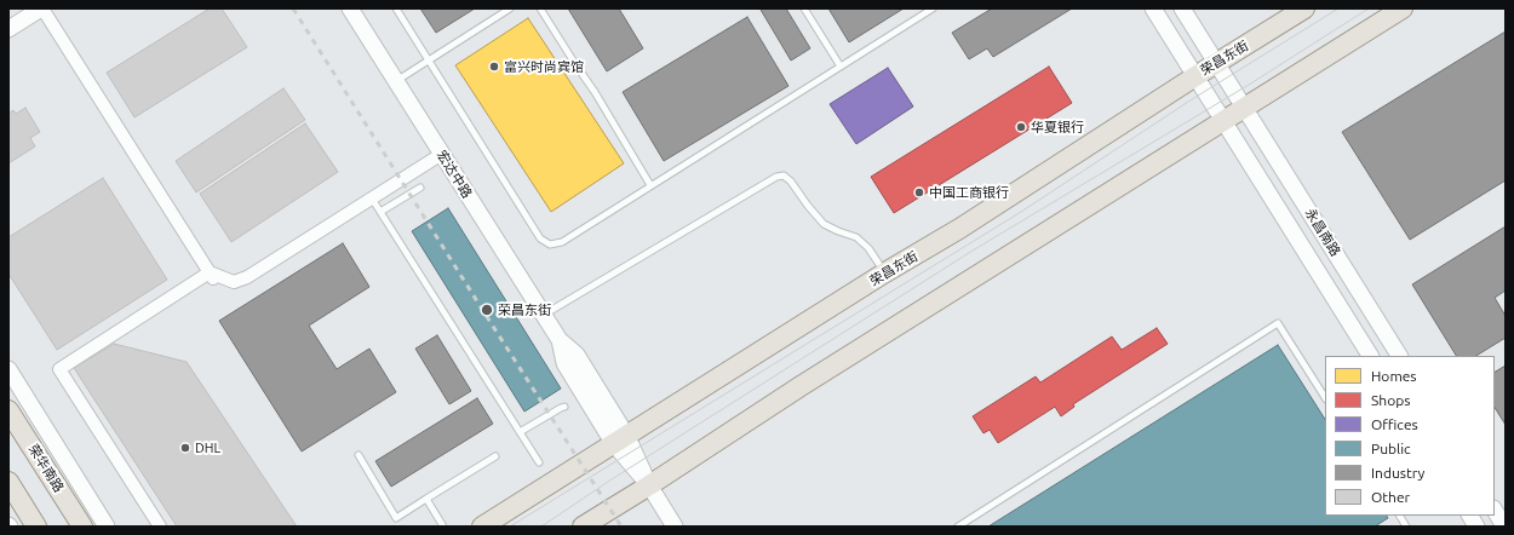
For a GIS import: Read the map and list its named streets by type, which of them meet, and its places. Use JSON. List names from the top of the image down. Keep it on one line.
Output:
{"streets":{"main road":["荣昌东街","荣华南路"],"street":["宏达中路","永昌南路"]},"crossings":[["荣昌东街","宏达中路"],["荣昌东街","永昌南路"]],"places":["富兴时尚宾馆","华夏银行","中国工商银行","荣昌东街","DHL"],"legend":["Homes","Shops","Offices","Public","Industry","Other"]}
